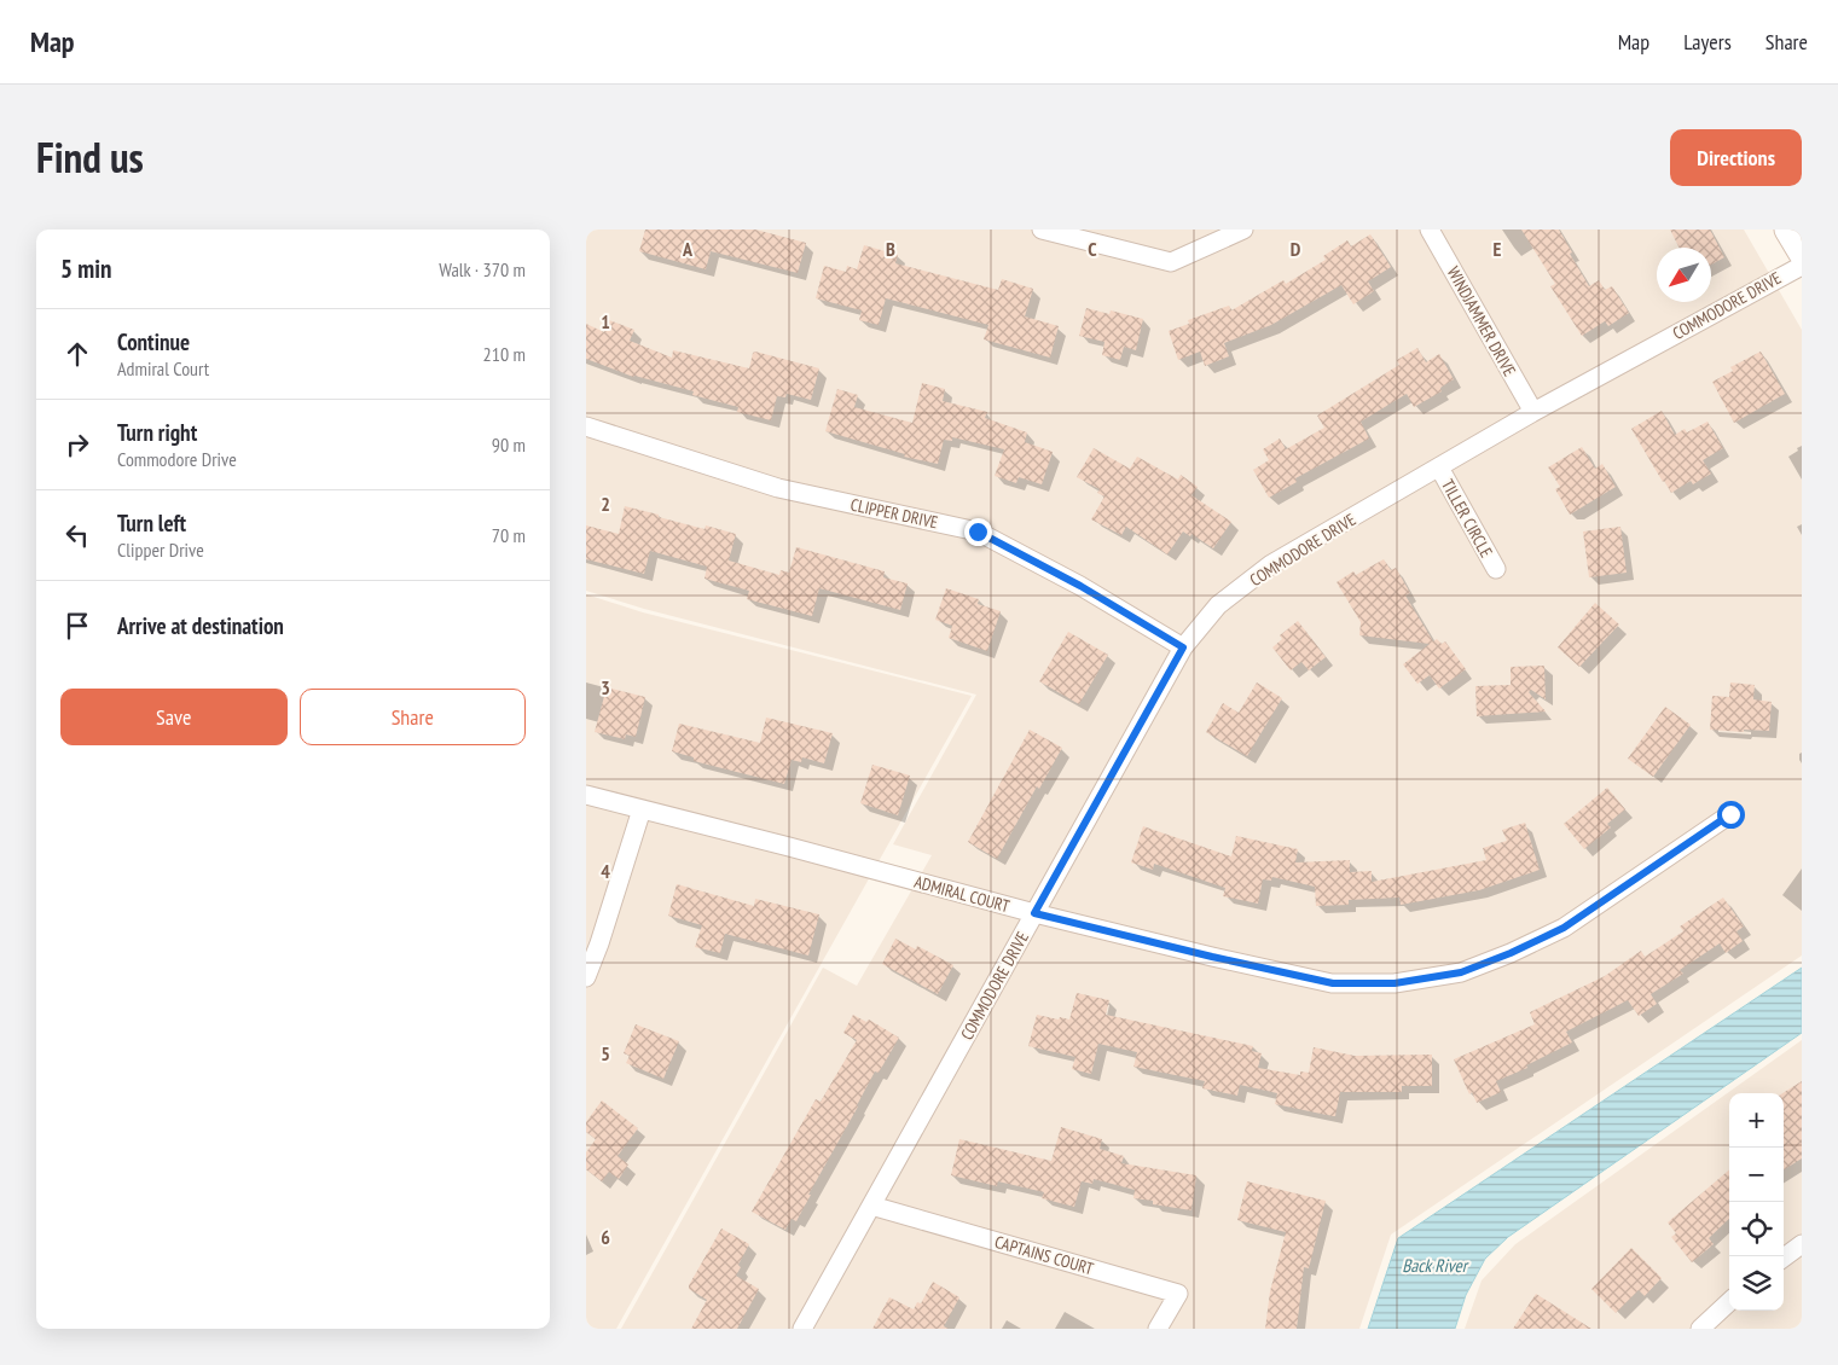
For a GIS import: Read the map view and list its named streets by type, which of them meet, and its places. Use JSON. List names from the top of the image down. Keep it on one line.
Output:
{"streets":{"street":["COMMODORE DRIVE","WINDJAMMER DRIVE","CLIPPER DRIVE","TILLER CIRCLE","ADMIRAL COURT","CAPTAINS COURT"]},"crossings":[["COMMODORE DRIVE","WINDJAMMER DRIVE"],["COMMODORE DRIVE","CLIPPER DRIVE"],["COMMODORE DRIVE","TILLER CIRCLE"],["COMMODORE DRIVE","ADMIRAL COURT"],["COMMODORE DRIVE","CAPTAINS COURT"]],"water":["Back River"],"north":"bottom left","page":{"header":"Map","nav":["Map","Layers","Share"],"title":"Find us","buttons":["Directions",["Save","Share"]],"heading":["5 min","Walk · 370 m"],"list":[["Continue","Admiral Court","210 m"],["Turn right","Commodore Drive","90 m"],["Turn left","Clipper Drive","70 m"],"Arrive at destination"],"map_buttons":["+","−"]},"grid":{"columns":["A","B","C","D","E"],"rows":["1","2","3","4","5","6"]}}
